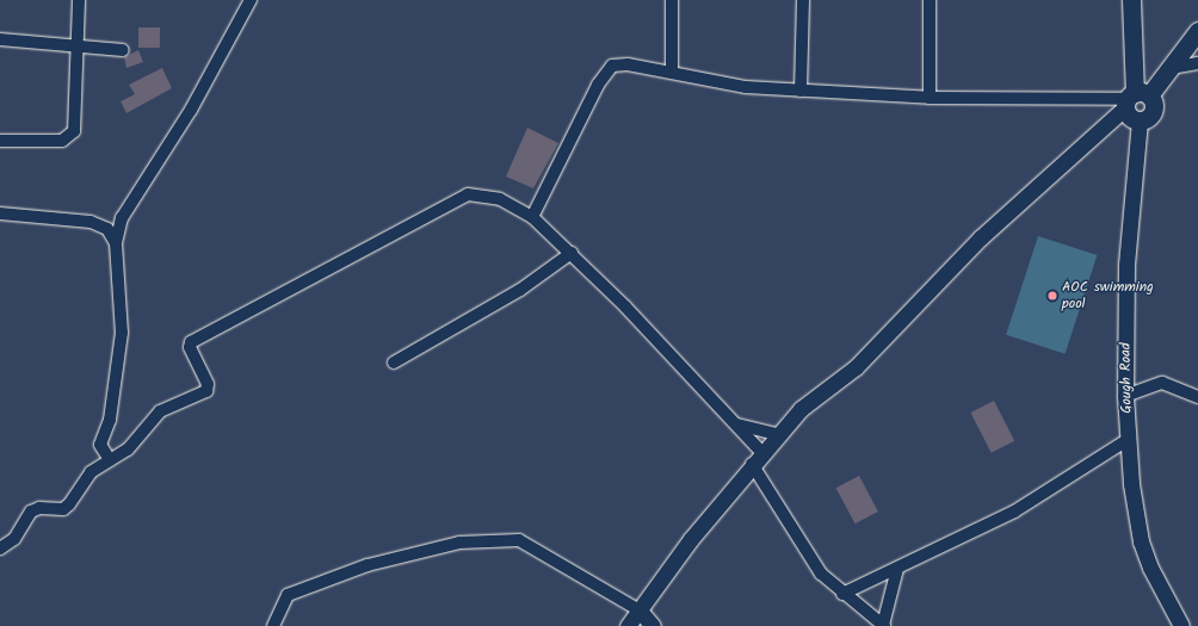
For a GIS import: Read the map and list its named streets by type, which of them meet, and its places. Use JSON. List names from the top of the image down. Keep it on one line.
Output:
{"streets":{"street":["Gough Road"]},"places":["AOC swimming pool"]}
